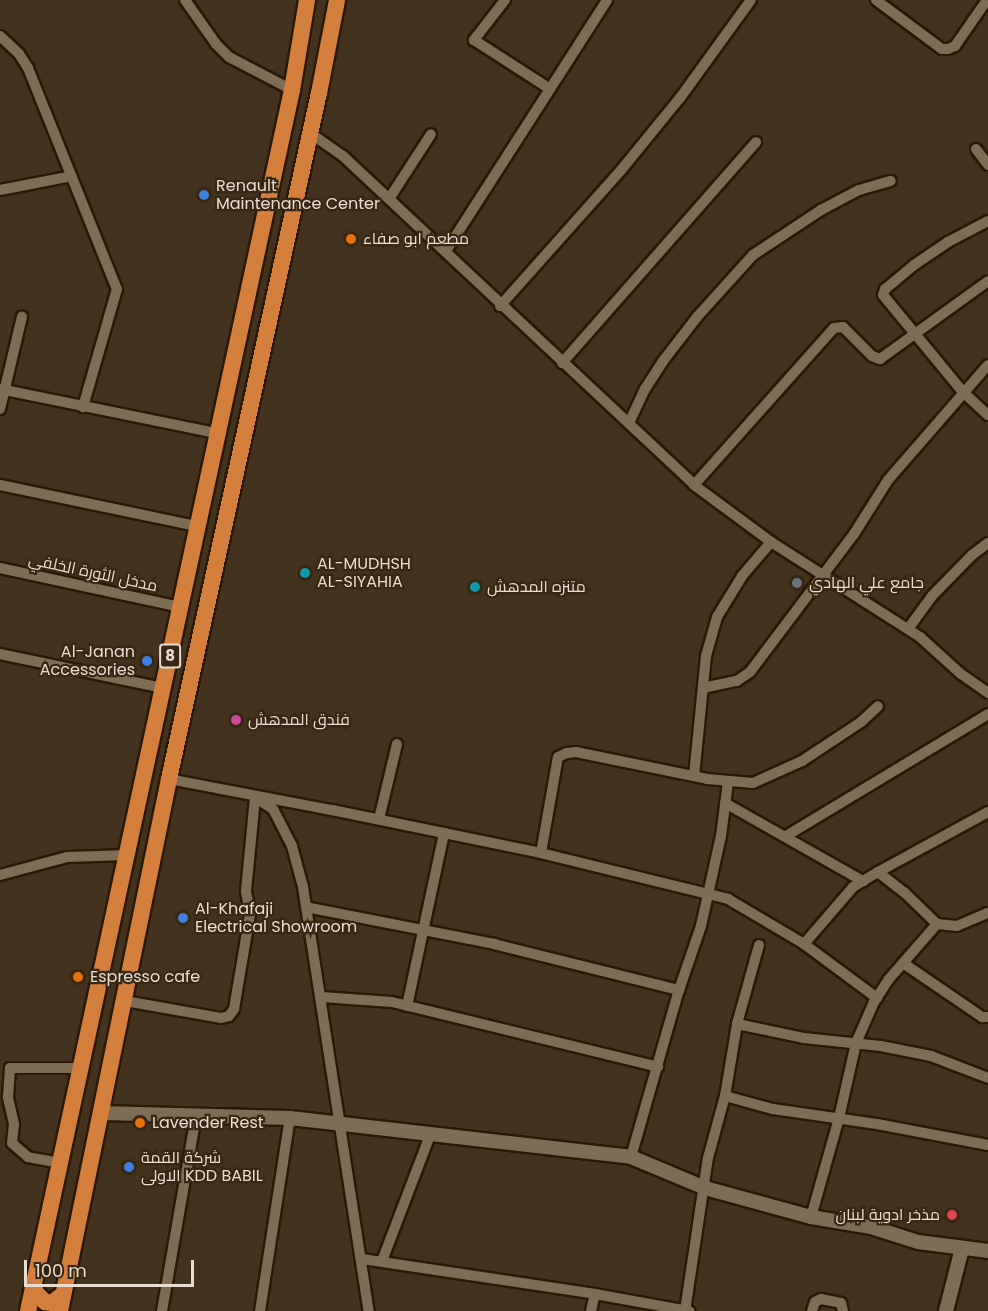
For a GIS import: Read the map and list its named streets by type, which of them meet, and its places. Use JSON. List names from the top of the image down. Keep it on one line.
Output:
{"streets":{"highway":["8"],"street":["مدخل الثورة الخلفي"]},"crossings":[["مدخل الثورة الخلفي","8"]],"places":["Renault Maintenance Center","مطعم ابو صفاء","AL-MUDHSH AL-SIYAHIA","جامع علي الهادي","متنزه المدهش","Al-Janan Accessories","فندق المدهش","Al-Khafaji Electrical Showroom","Espresso cafe","Lavender Rest","شركة القمة الاولى KDD BABIL","مذخر ادوية لبنان"],"scale_bar":"100 m"}
